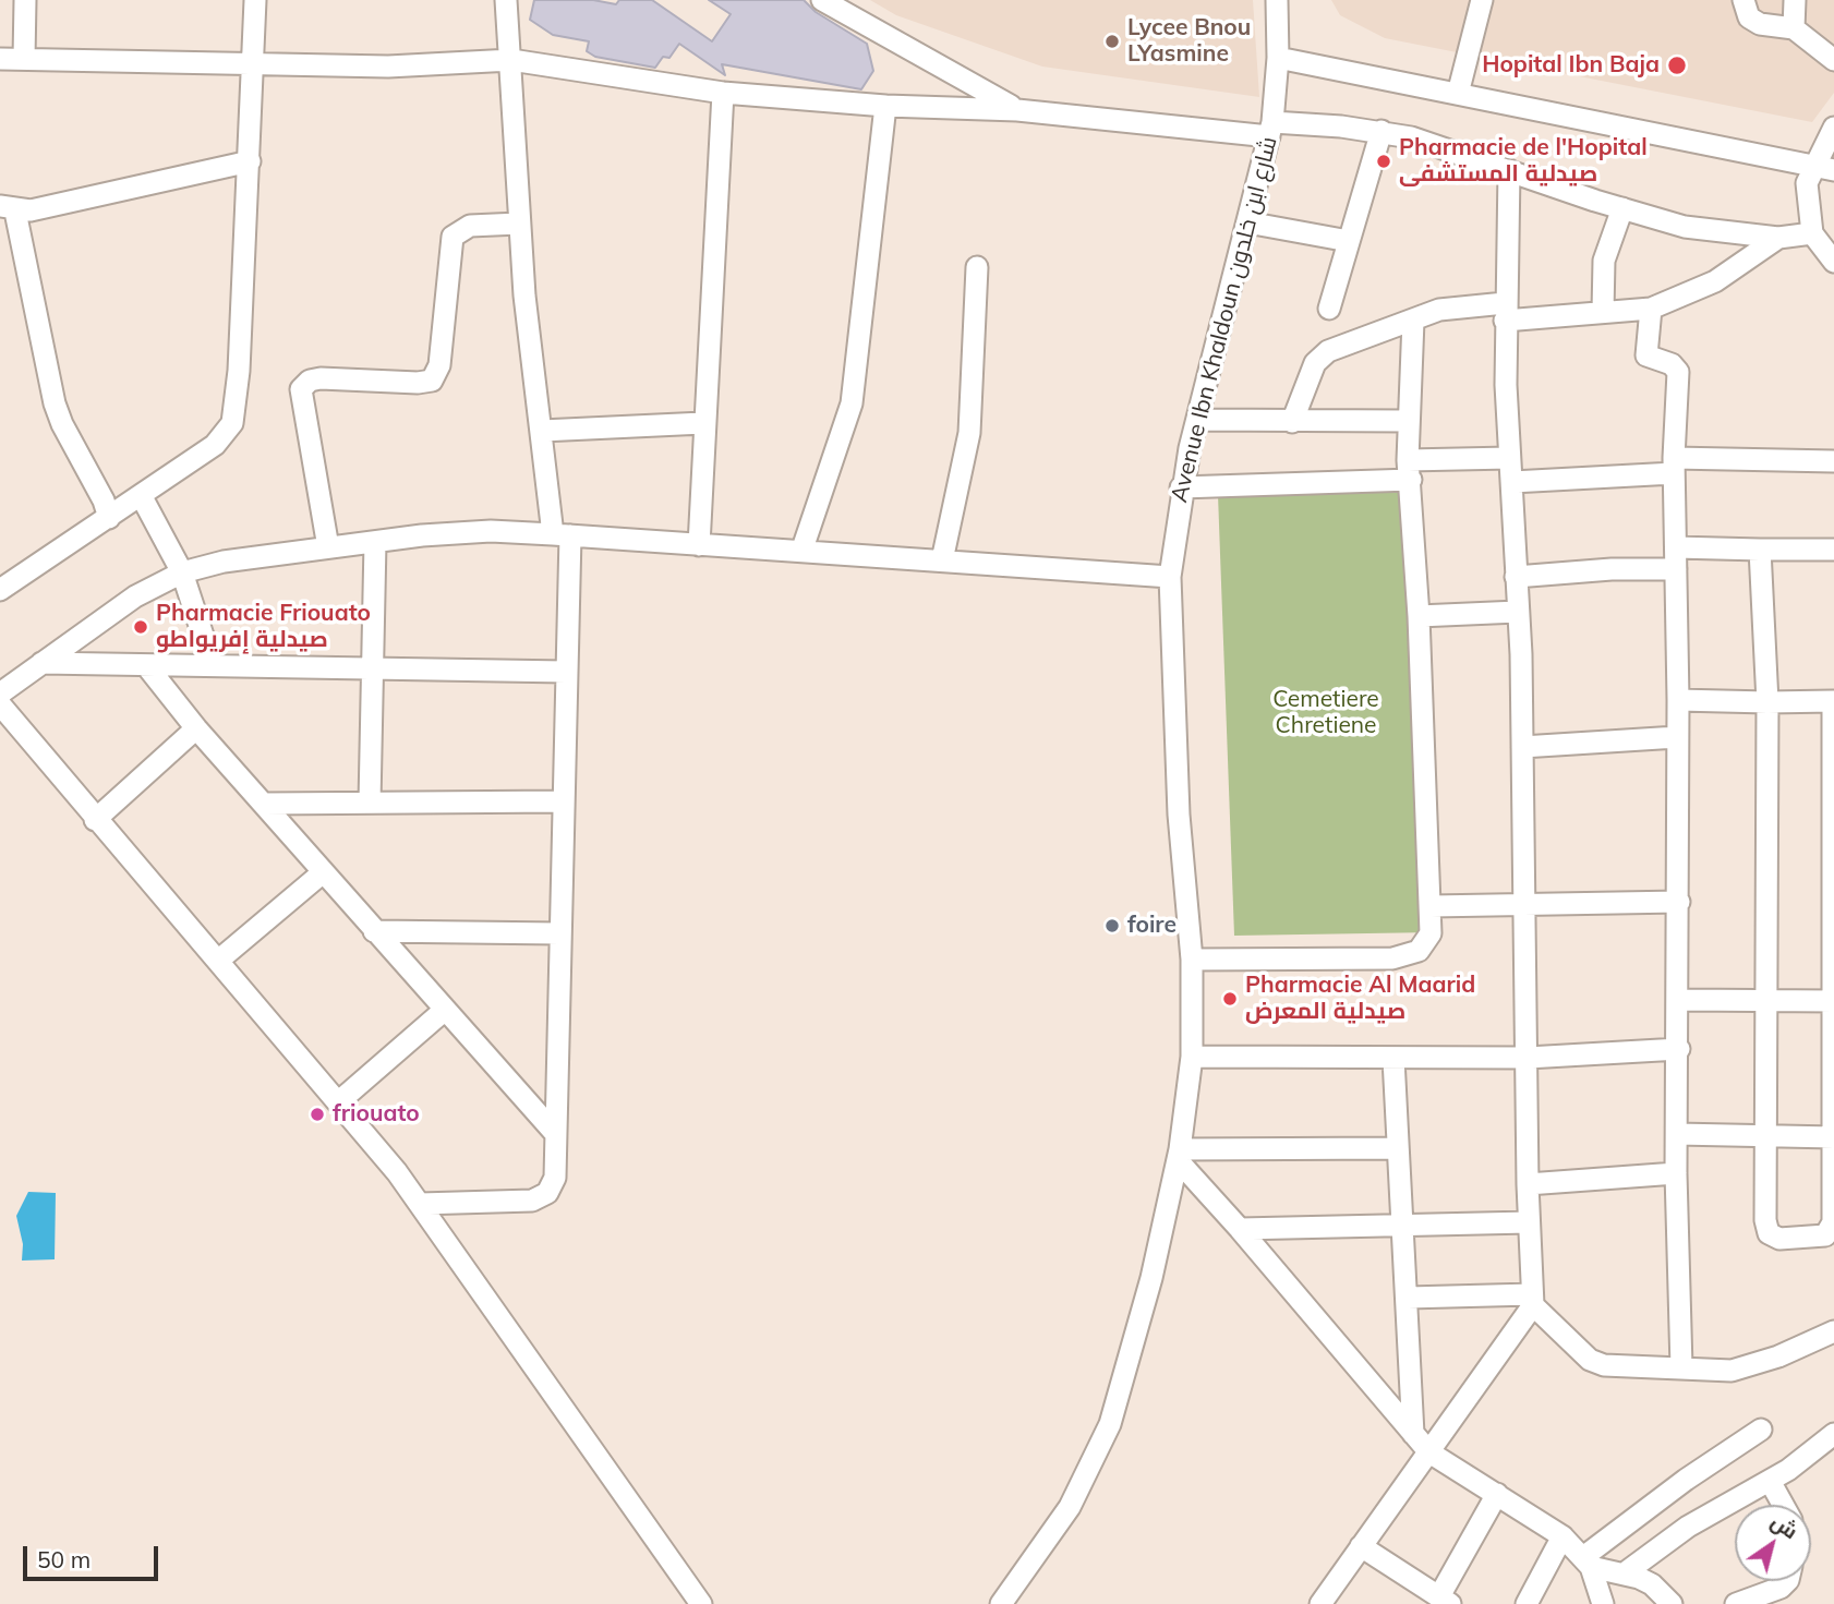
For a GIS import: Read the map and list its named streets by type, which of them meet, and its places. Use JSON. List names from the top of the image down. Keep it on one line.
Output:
{"streets":{"street":["Avenue Ibn Khaldoun شارع ابن خلدون"]},"parks":["Cemetiere Chretiene"],"places":["Lycee Bnou LYasmine","Hopital Ibn Baja","Pharmacie de l'Hopital صيدلية المستشفى","Pharmacie Friouato صيدلية إفريواطو","foire","Pharmacie Al Maarid صيدلية المعرض","friouato"],"scale_bar":"50 m","north":"top right"}
